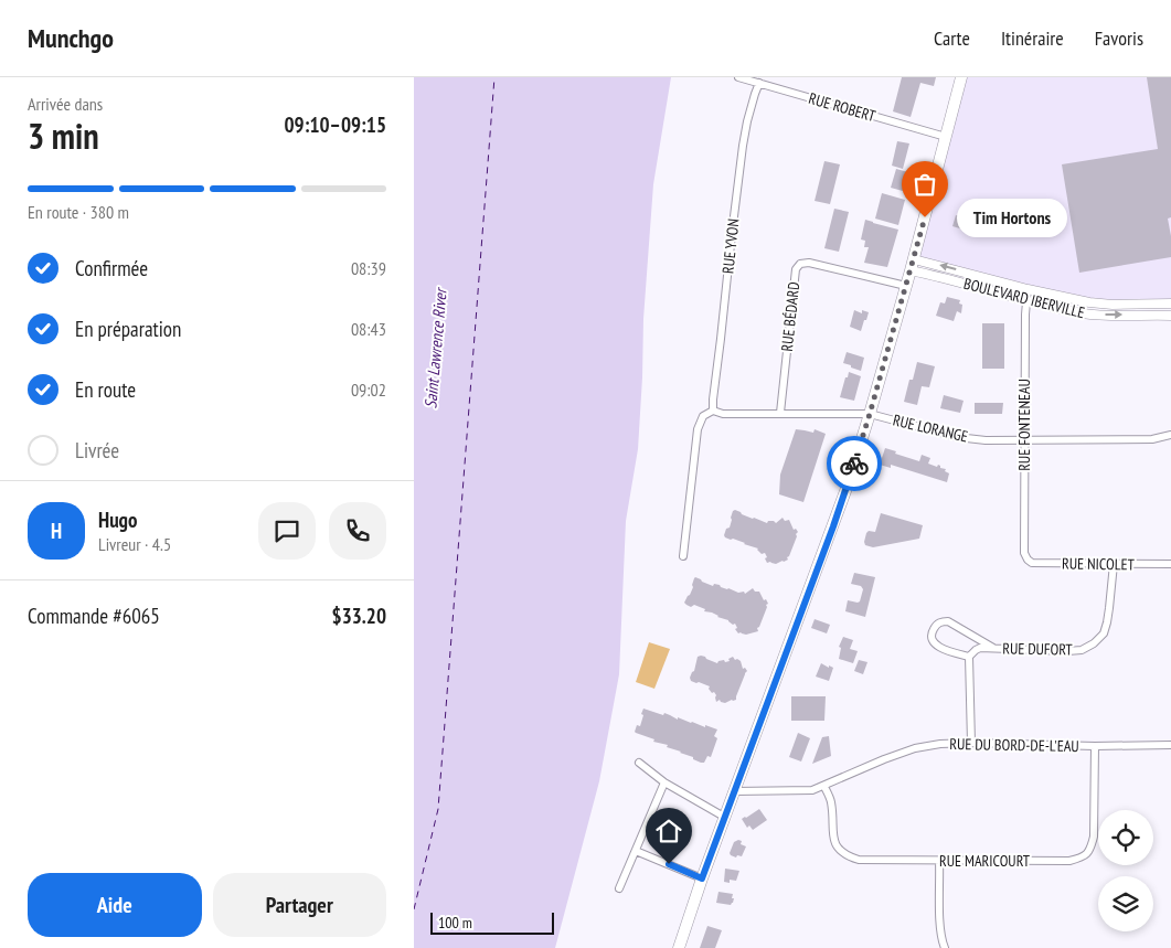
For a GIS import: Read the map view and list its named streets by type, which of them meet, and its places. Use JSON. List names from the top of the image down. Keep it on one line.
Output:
{"streets":{"street":["RUE ROBERT","RUE YVON","BOULEVARD IBERVILLE","RUE BÉDARD","RUE FONTENEAU","RUE LORANGE","RUE NICOLET","RUE DUFORT","RUE DU BORD-DE-L'EAU","RUE MARICOURT"]},"crossings":[["RUE ROBERT","RUE YVON"],["RUE YVON","RUE LORANGE"],["BOULEVARD IBERVILLE","RUE FONTENEAU"],["RUE BÉDARD","RUE LORANGE"],["RUE FONTENEAU","RUE LORANGE"],["RUE FONTENEAU","RUE NICOLET"],["RUE NICOLET","RUE DUFORT"],["RUE DU BORD-DE-L'EAU","RUE MARICOURT"]],"water":["Saint Lawrence River"],"places":["Tim Hortons"],"scale_bar":"100 m","page":{"header":"Munchgo","nav":["Carte","Itinéraire","Favoris"],"heading":["3 min","Arrivée dans","09:10–09:15"],"panel":["Hugo","Livreur · 4.5","Commande #6065","$33.20"],"bar":"En route · 380 m","bubble":"Tim Hortons","list":[["Confirmée","08:39"],["En préparation","08:43"],["En route","09:02"],"Livrée"],"round":"H","buttons":["Aide","Partager"],"scale":"100 m"}}
